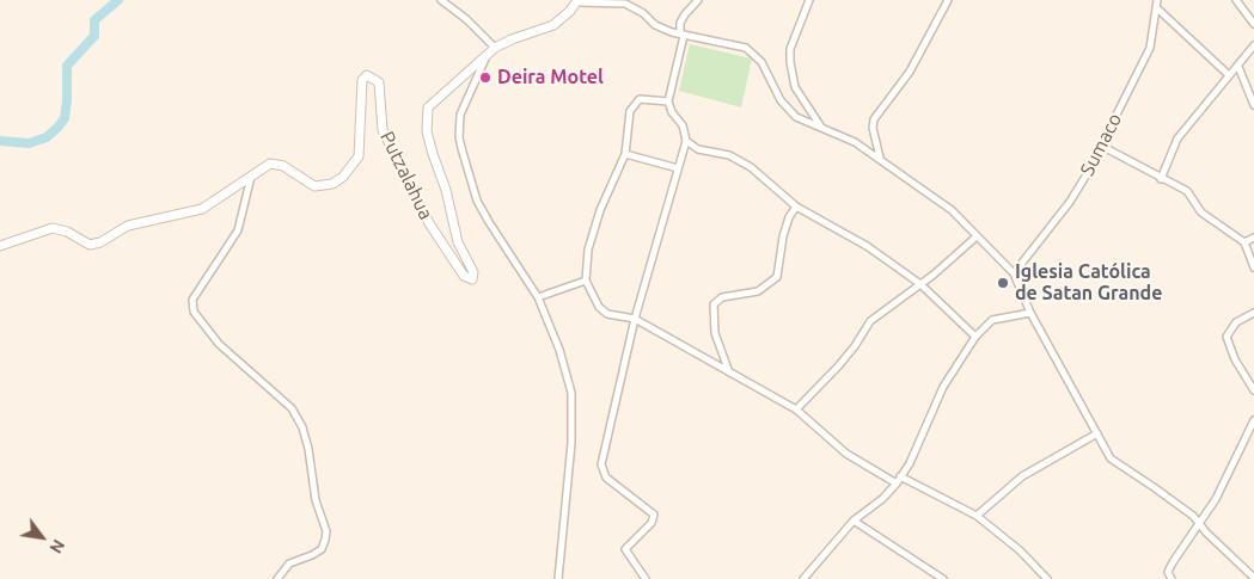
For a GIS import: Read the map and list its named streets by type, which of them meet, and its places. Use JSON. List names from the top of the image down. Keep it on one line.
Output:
{"streets":{"street":["Sumaco","Putzalahua"]},"places":["Deira Motel","Iglesia Católica de Satan Grande"],"north":"bottom right"}
